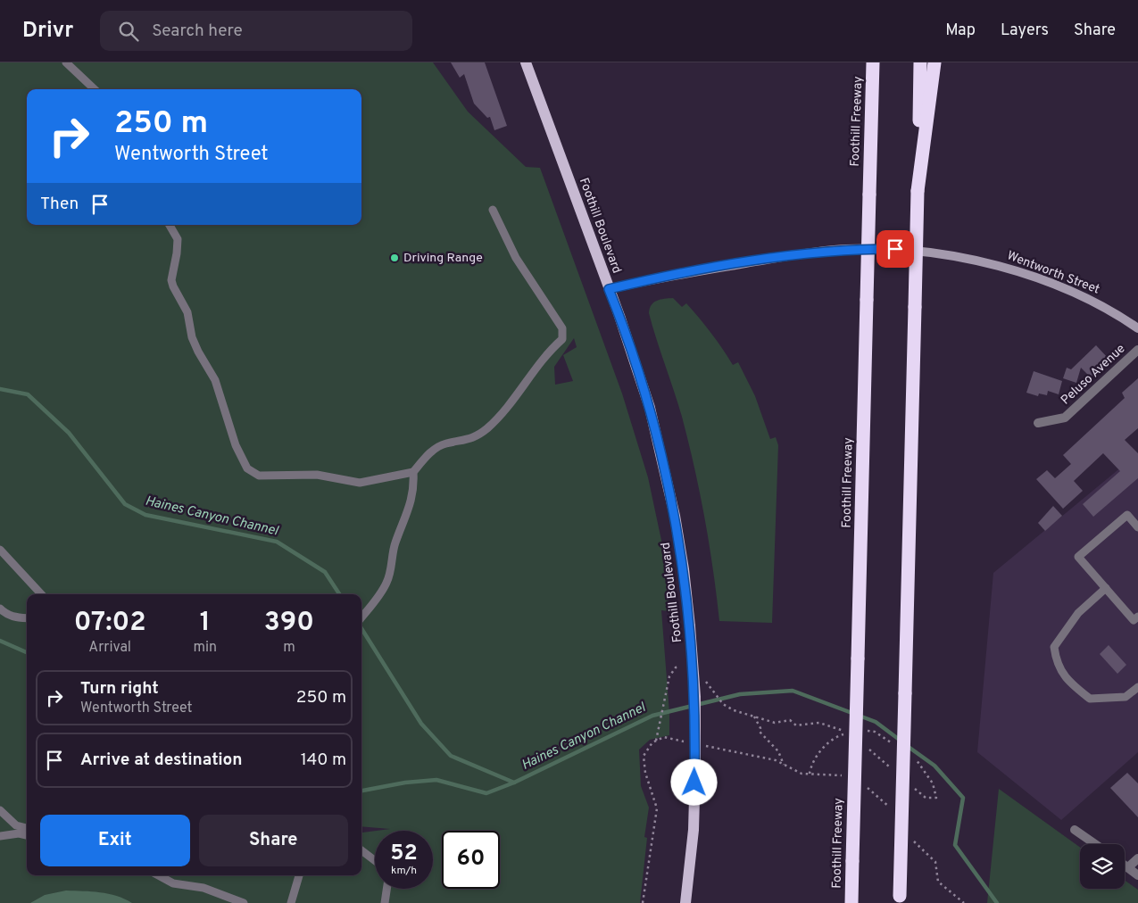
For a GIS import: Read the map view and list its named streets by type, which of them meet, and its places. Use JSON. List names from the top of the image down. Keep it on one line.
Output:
{"streets":{"highway":["Foothill Freeway"],"main road":["Foothill Boulevard","Wentworth Street"],"street":["Peluso Avenue"]},"crossings":[["Foothill Boulevard","Wentworth Street"]],"water":["Haines Canyon Channel"],"places":["Driving Range"],"page":{"header":"Drivr","search":"Search here","nav":["Map","Layers","Share"],"turn":["250 m","Wentworth Street"],"then":"Then","eta":["07:02","Arrival","1","min","390","m"],"list":[{"name":"Turn right","note":"Wentworth Street","value":"250 m"},{"name":"Arrive at destination","value":"140 m"}],"buttons":["Exit","Share"],"speed":"52 km/h","limit":"60"}}
